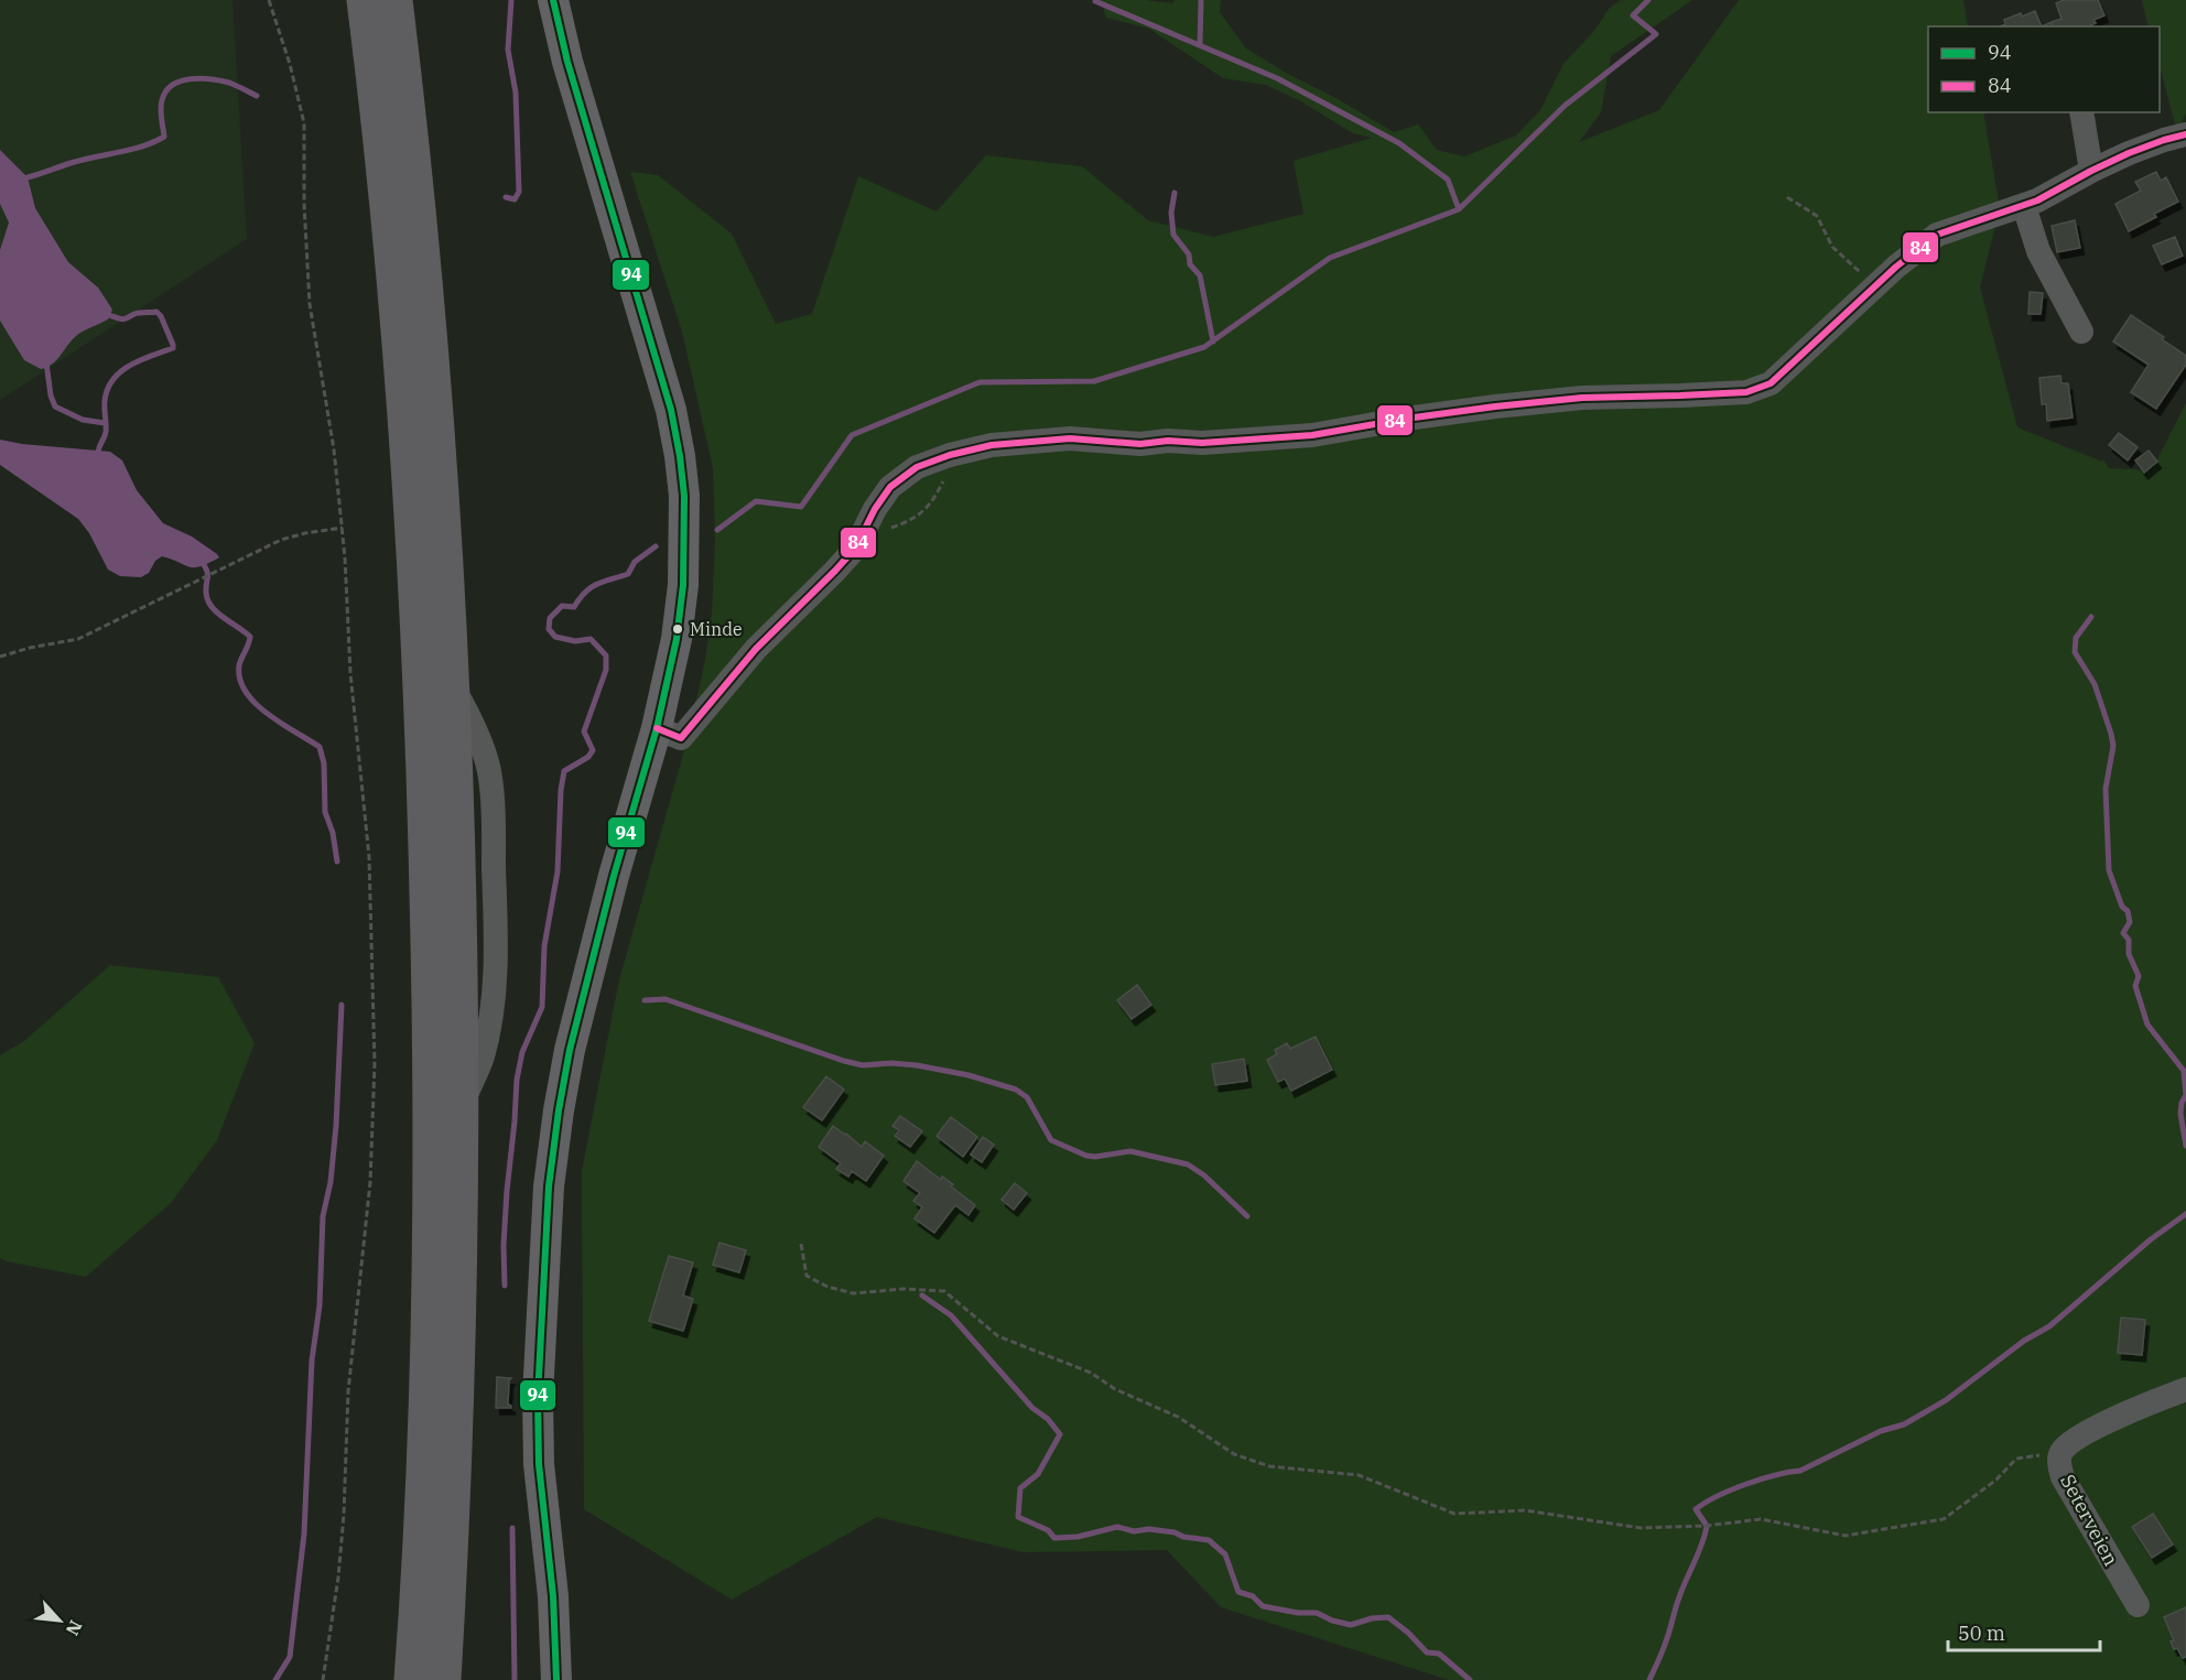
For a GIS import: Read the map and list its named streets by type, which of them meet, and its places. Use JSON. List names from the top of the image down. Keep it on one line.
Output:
{"streets":{"street":["Seterveien"]},"places":["Minde"],"lines":["transit line 94","transit line 84"],"legend":["94","84"],"scale_bar":"50 m","north":"bottom right"}
